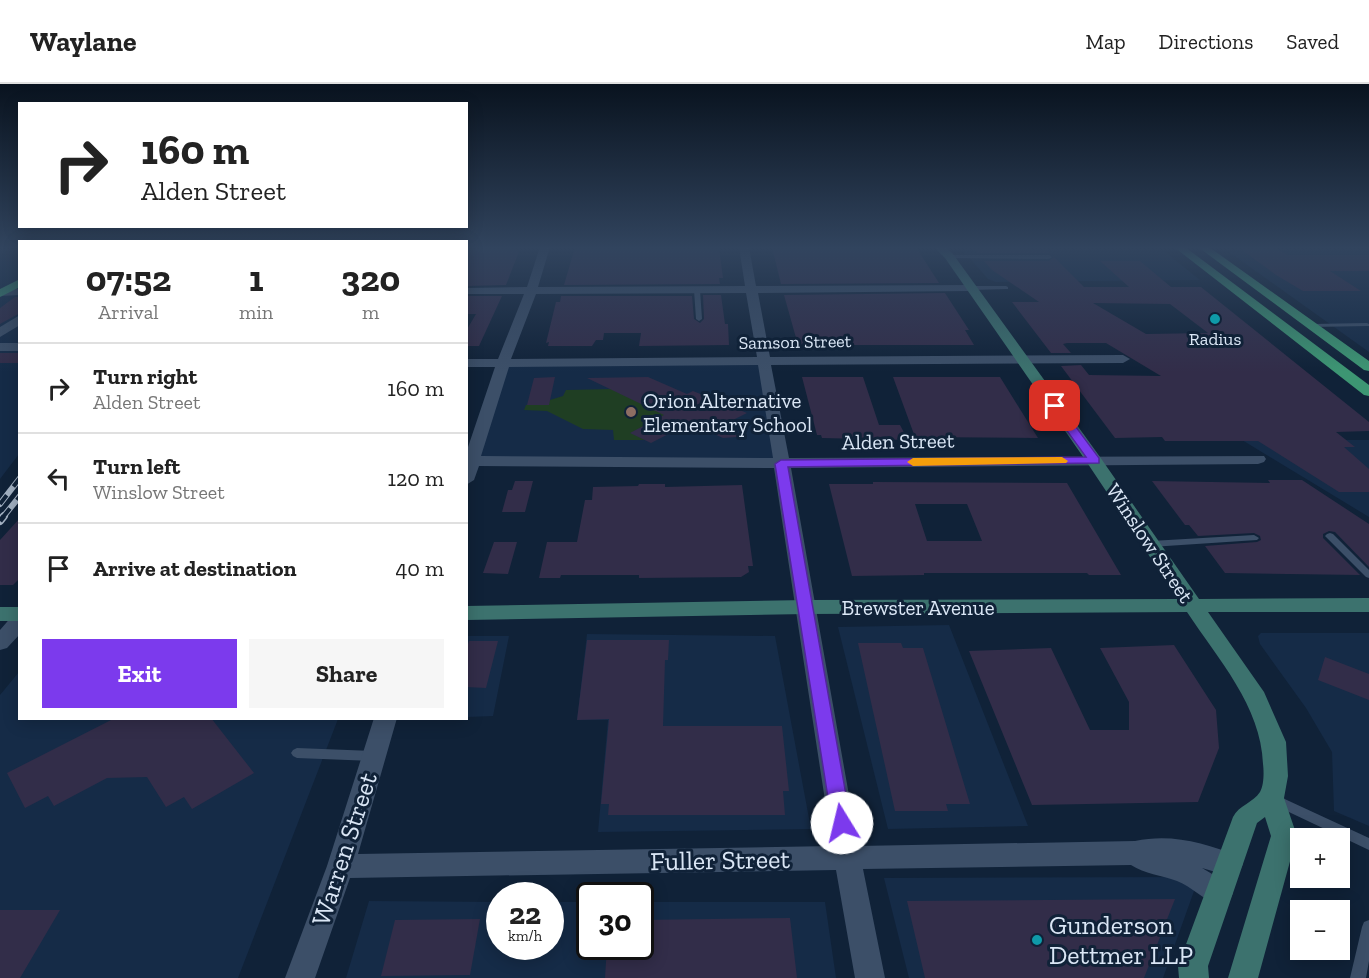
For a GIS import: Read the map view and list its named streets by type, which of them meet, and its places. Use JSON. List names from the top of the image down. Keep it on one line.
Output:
{"streets":{"street":["Samson Street","Alden Street","Winslow Street","Brewster Avenue","Warren Street","Fuller Street"]},"crossings":[["Samson Street","Winslow Street"],["Alden Street","Winslow Street"],["Winslow Street","Brewster Avenue"],["Warren Street","Fuller Street"]],"places":["Radius","Orion Alternative Elementary School","Gunderson Dettmer LLP"],"page":{"header":"Waylane","nav":["Map","Directions","Saved"],"turn":["160 m","Alden Street"],"eta":["07:52","Arrival","1","min","320","m"],"list":[{"name":"Turn right","note":"Alden Street","value":"160 m"},{"name":"Turn left","note":"Winslow Street","value":"120 m"},{"name":"Arrive at destination","value":"40 m"}],"buttons":["Exit","Share"],"map_buttons":["+","−"],"speed":"22 km/h","limit":"30"}}
